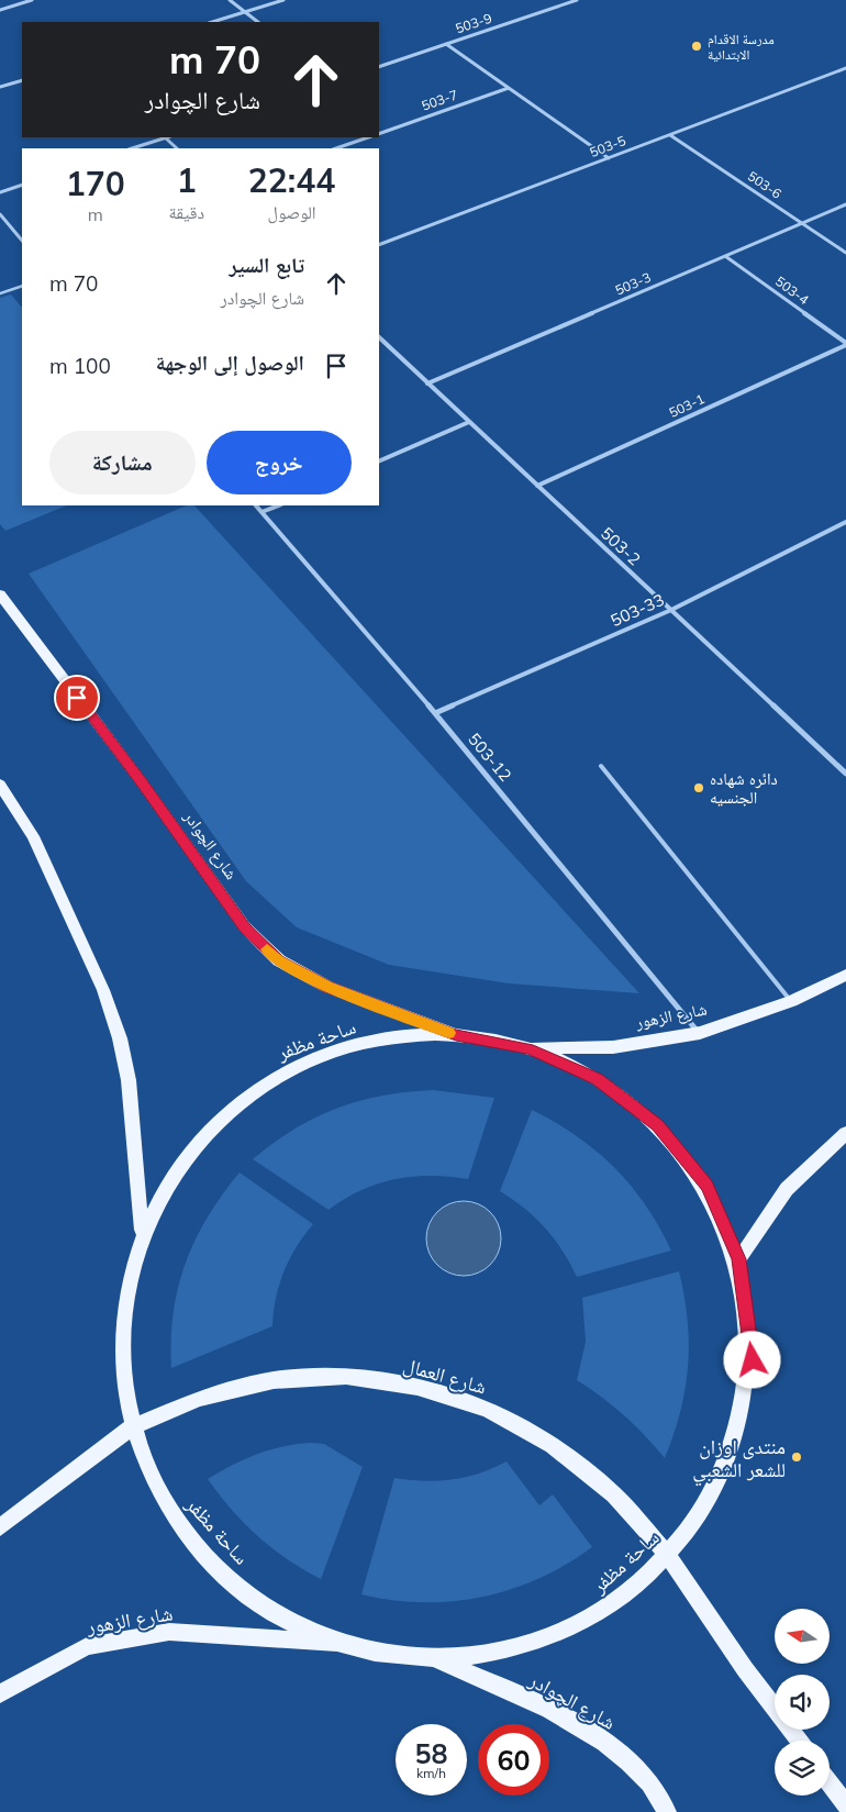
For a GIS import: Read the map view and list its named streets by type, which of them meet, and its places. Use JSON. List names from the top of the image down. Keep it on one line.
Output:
{"streets":{"main road":["شارع الچوادر","شارع الزهور","ساحة مظفر","شارع العمال"],"street":["503-9","503-7","503-5","503-6","503-3","503-4","503-1","503-2","503-33","503-12"]},"crossings":[["503-5","503-6"],["503-6","503-3"],["503-3","503-4"],["503-3","503-2"],["503-4","503-1"],["503-1","503-2"],["503-2","503-33"],["503-33","503-12"],["503-12","شارع الزهور"],["شارع الچوادر","ساحة مظفر"],["شارع الزهور","ساحة مظفر"],["ساحة مظفر","شارع العمال"]],"places":["مدرسة الاقدام الابتدائية","دائره شهاده الجنسيه","منتدى اوزان للشعر الشعبي"],"north":"left","page":{"turn":["70 m","شارع الچوادر"],"eta":["22:44","الوصول","1","دقيقة","170","m"],"list":[{"name":"تابع السير","note":"شارع الچوادر","value":"70 m"},{"name":"الوصول إلى الوجهة","value":"100 m"}],"buttons":["خروج","مشاركة"],"speed":"58 km/h","limit":"60"}}
